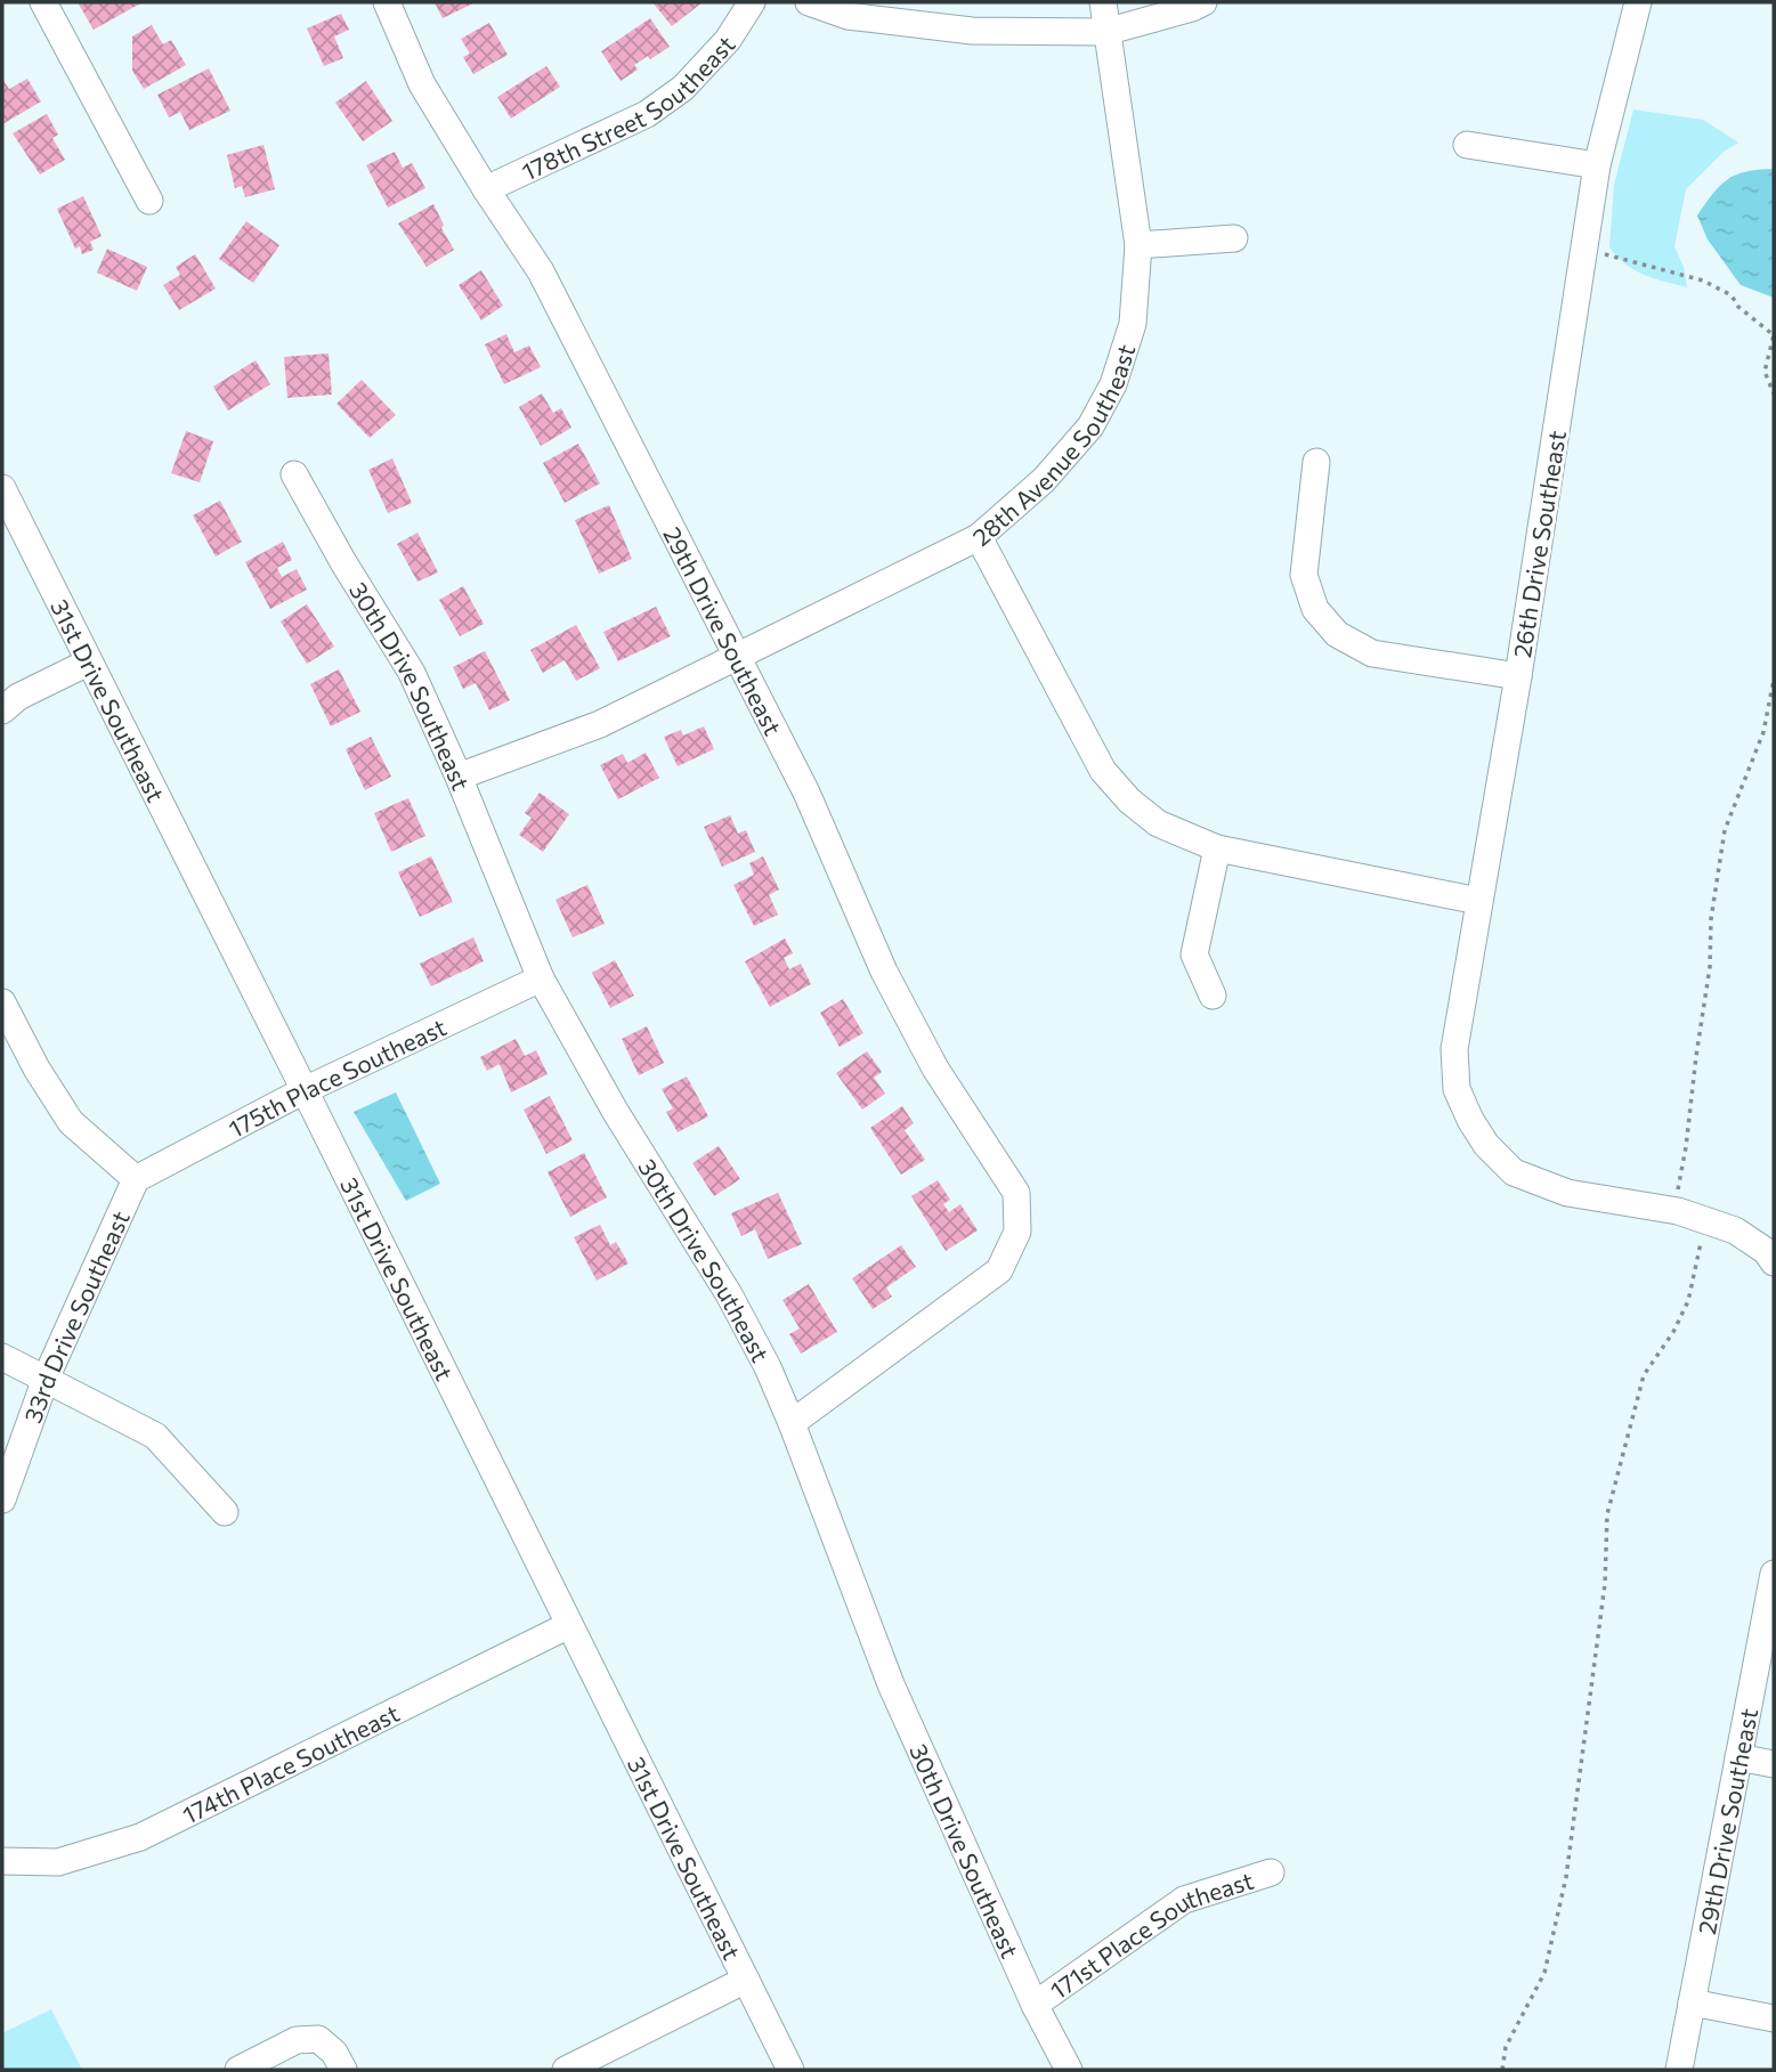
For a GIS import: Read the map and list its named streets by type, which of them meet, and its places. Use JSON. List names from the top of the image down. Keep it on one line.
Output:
{"streets":{"street":["178th Street Southeast","28th Avenue Southeast","26th Drive Southeast","29th Drive Southeast","30th Drive Southeast","31st Drive Southeast","175th Place Southeast","33rd Drive Southeast","174th Place Southeast","171st Place Southeast"]},"crossings":[["178th Street Southeast","29th Drive Southeast"],["28th Avenue Southeast","26th Drive Southeast"],["29th Drive Southeast","30th Drive Southeast"],["30th Drive Southeast","175th Place Southeast"],["30th Drive Southeast","171st Place Southeast"],["31st Drive Southeast","175th Place Southeast"],["31st Drive Southeast","174th Place Southeast"],["175th Place Southeast","33rd Drive Southeast"]]}
